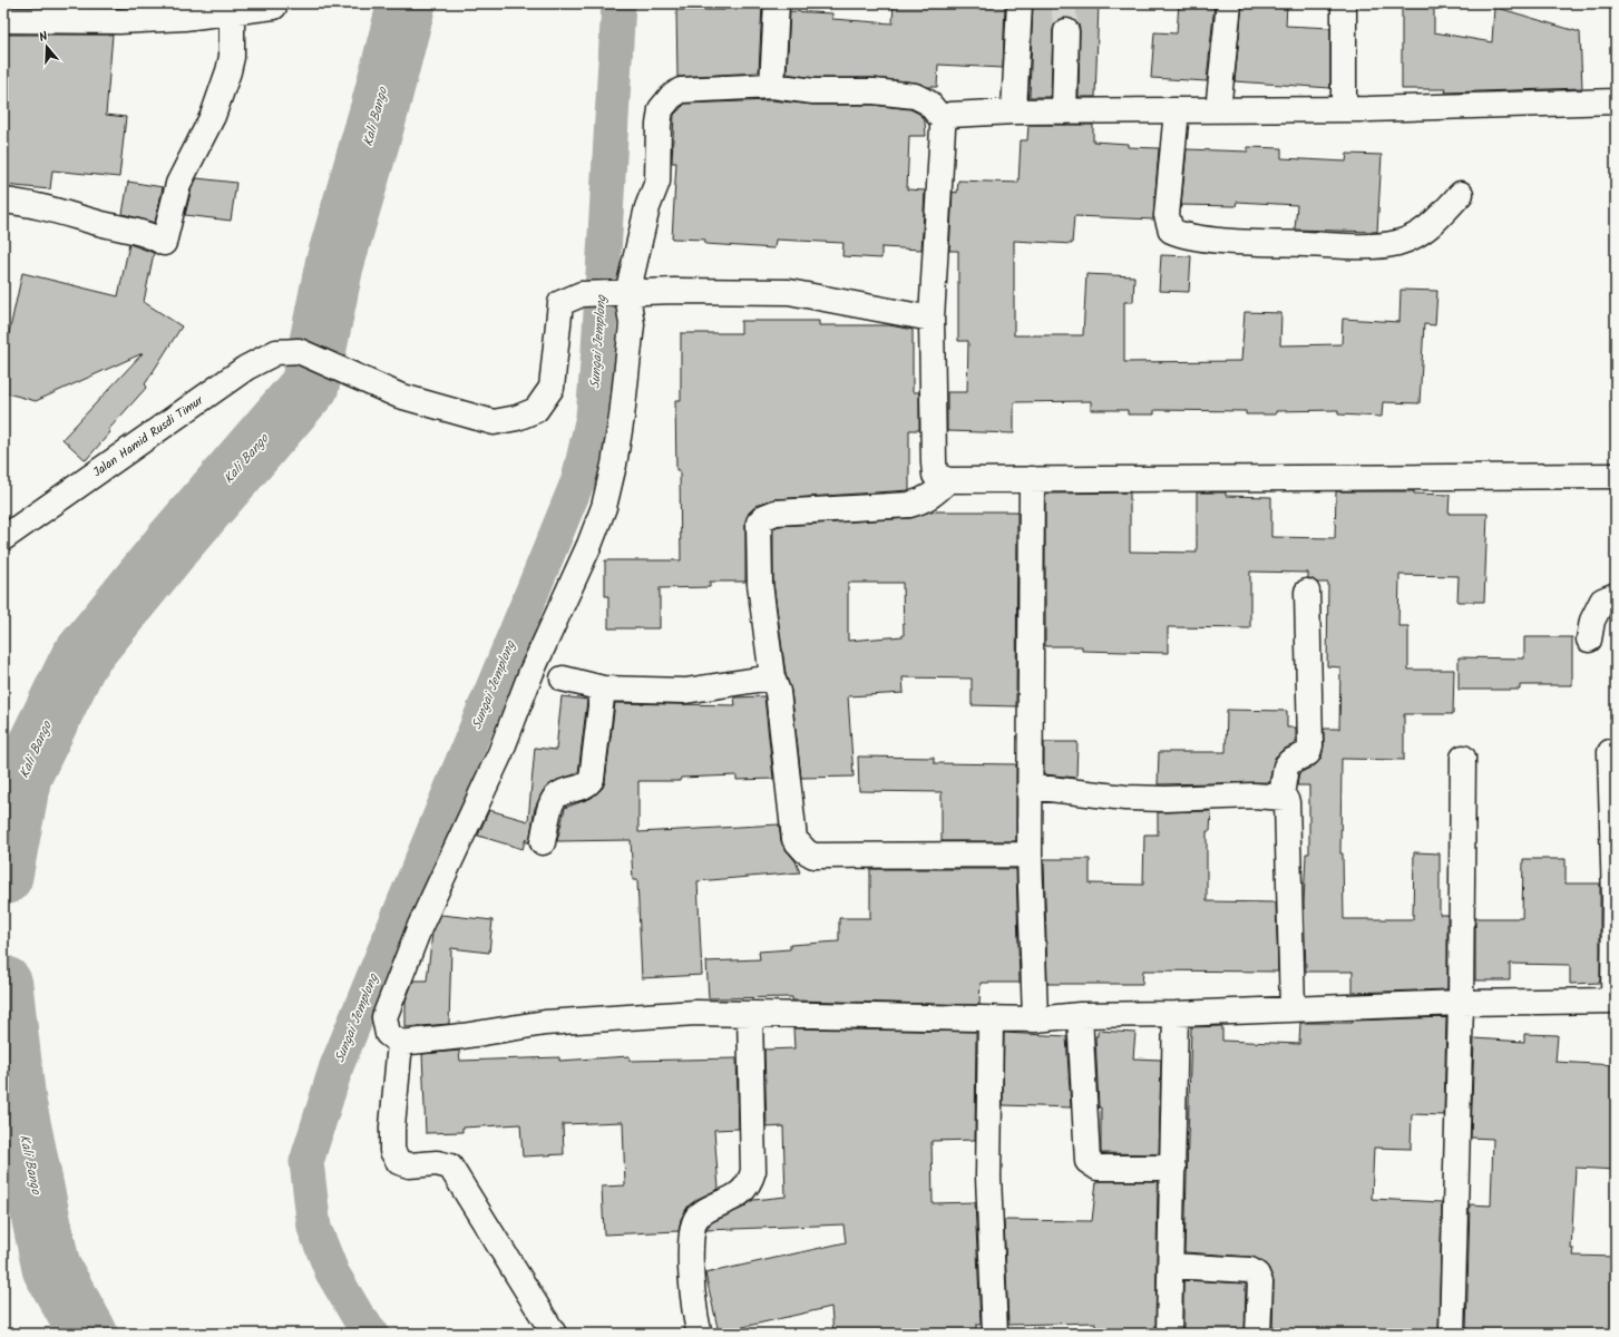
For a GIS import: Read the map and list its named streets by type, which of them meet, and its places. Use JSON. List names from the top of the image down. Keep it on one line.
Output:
{"streets":{"street":["Jalan Hamid Rusdi Timur"]},"water":["Kali Bango","Sungai Jemplong"],"north":"top"}
